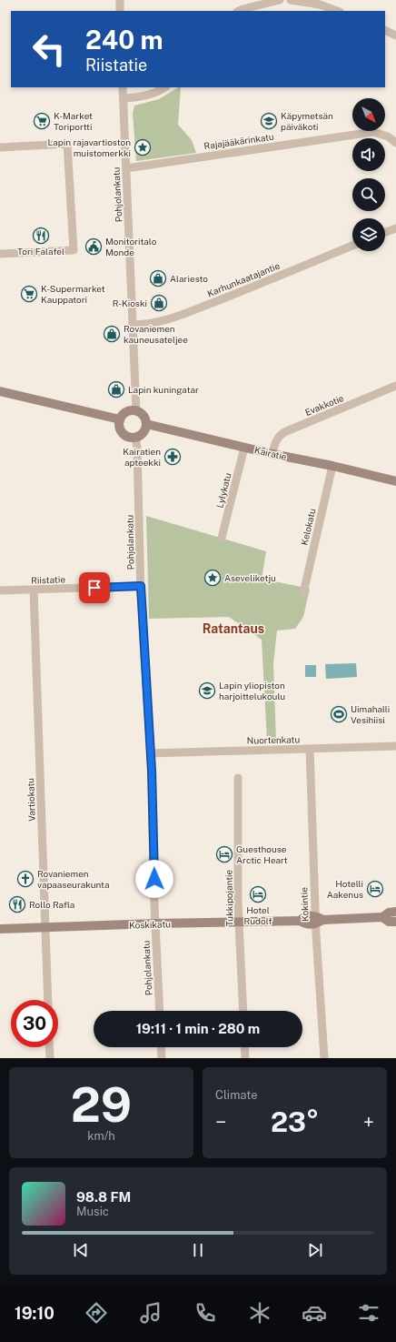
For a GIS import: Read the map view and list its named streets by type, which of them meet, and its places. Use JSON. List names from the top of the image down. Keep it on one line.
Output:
{"streets":{"main road":["Kairatie","Koskikatu"],"street":["Rajajääkärinkatu","Pohjolankatu","Karhunkaatajantie","Evakkotie","Lylykatu","Kelokatu","Riistatie","Nuortenkatu","Vartiokatu","Tukkipojantie","Kokintie"]},"crossings":[["Rajajääkärinkatu","Pohjolankatu"],["Pohjolankatu","Karhunkaatajantie"],["Pohjolankatu","Kairatie"],["Pohjolankatu","Riistatie"],["Pohjolankatu","Nuortenkatu"],["Pohjolankatu","Koskikatu"],["Evakkotie","Kairatie"],["Kairatie","Lylykatu"],["Kairatie","Kelokatu"],["Riistatie","Vartiokatu"],["Nuortenkatu","Kokintie"],["Vartiokatu","Koskikatu"],["Tukkipojantie","Koskikatu"],["Kokintie","Koskikatu"]],"districts":["Ratantaus"],"places":{"supermarket":["K-Market Toriportti","K-Supermarket Kauppatori"],"school or university":["Käpymetsän päiväkoti","Lapin yliopiston harjoittelukoulu"],"place":["Lapin rajavartioston muistomerkki","Aseveliketju"],"restaurant":["Tori Falafel","Rollo Rafla"],"public building":["Monitoritalo Monde"],"shop":["Alariesto","R-Kioski","Rovaniemen kauneusateljee","Lapin kuningatar"],"pharmacy":["Kairatien apteekki"],"sports":["Uimahalli Vesihiisi"],"hotel":["Guesthouse Arctic Heart","Hotelli Aakenus","Hotel Rudolf"],"church":["Rovaniemen vapaaseurakunta"]},"north":"bottom right","page":{"turn":["240 m","Riistatie"],"limit":"30","trip":"19:11 · 1 min · 280 m","tile":[["29","km/h"],"Climate"],"heat":["−","23°","+"],"song":["98.8 FM","Music"],"tabs":"19:10"}}
